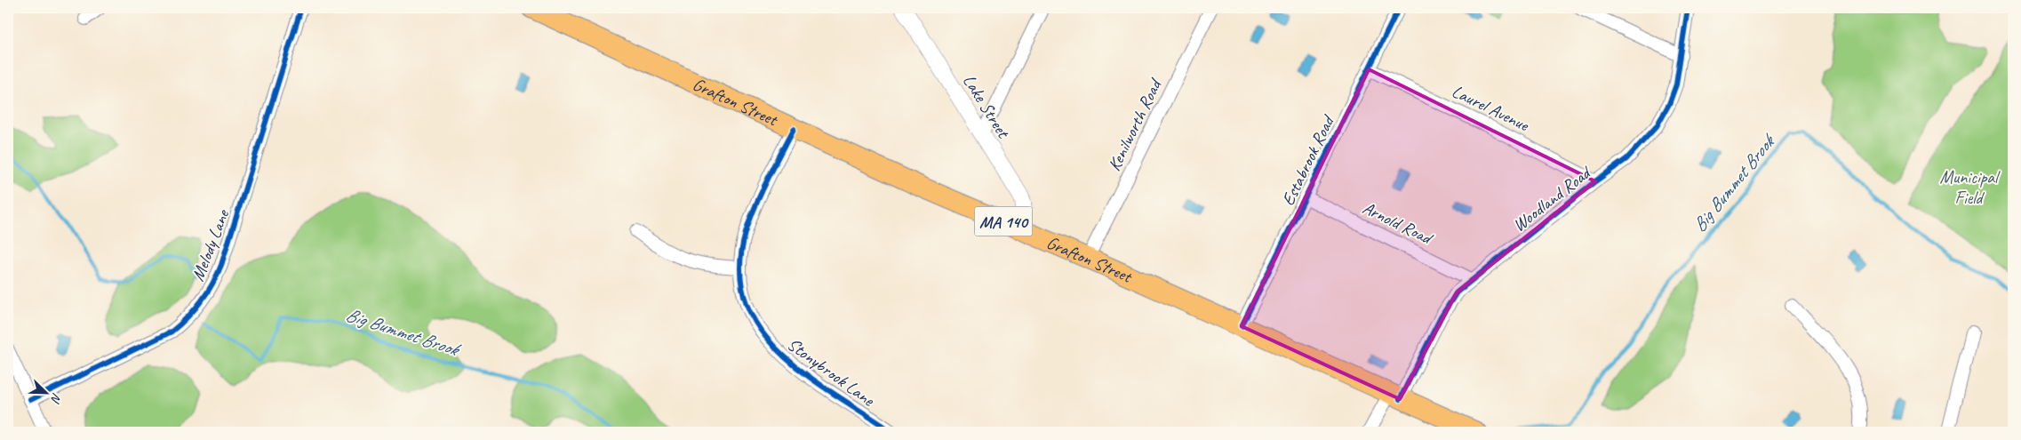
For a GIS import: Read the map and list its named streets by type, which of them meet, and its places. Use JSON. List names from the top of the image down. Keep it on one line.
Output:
{"streets":{"main road":["Grafton Street","MA 140"],"street":["Lake Street","Laurel Avenue","Kenilworth Road","Estabrook Road","Woodland Road","Arnold Road","Melody Lane","Stonybrook Lane"]},"crossings":[["Grafton Street","Lake Street"],["Grafton Street","Kenilworth Road"],["Grafton Street","Estabrook Road"],["Grafton Street","Woodland Road"],["Grafton Street","Stonybrook Lane"],["Laurel Avenue","Estabrook Road"],["Laurel Avenue","Woodland Road"],["Estabrook Road","Arnold Road"],["Woodland Road","Arnold Road"]],"water":["Big Bummet Brook"],"parks":["Municipal Field"],"north":"bottom right"}
